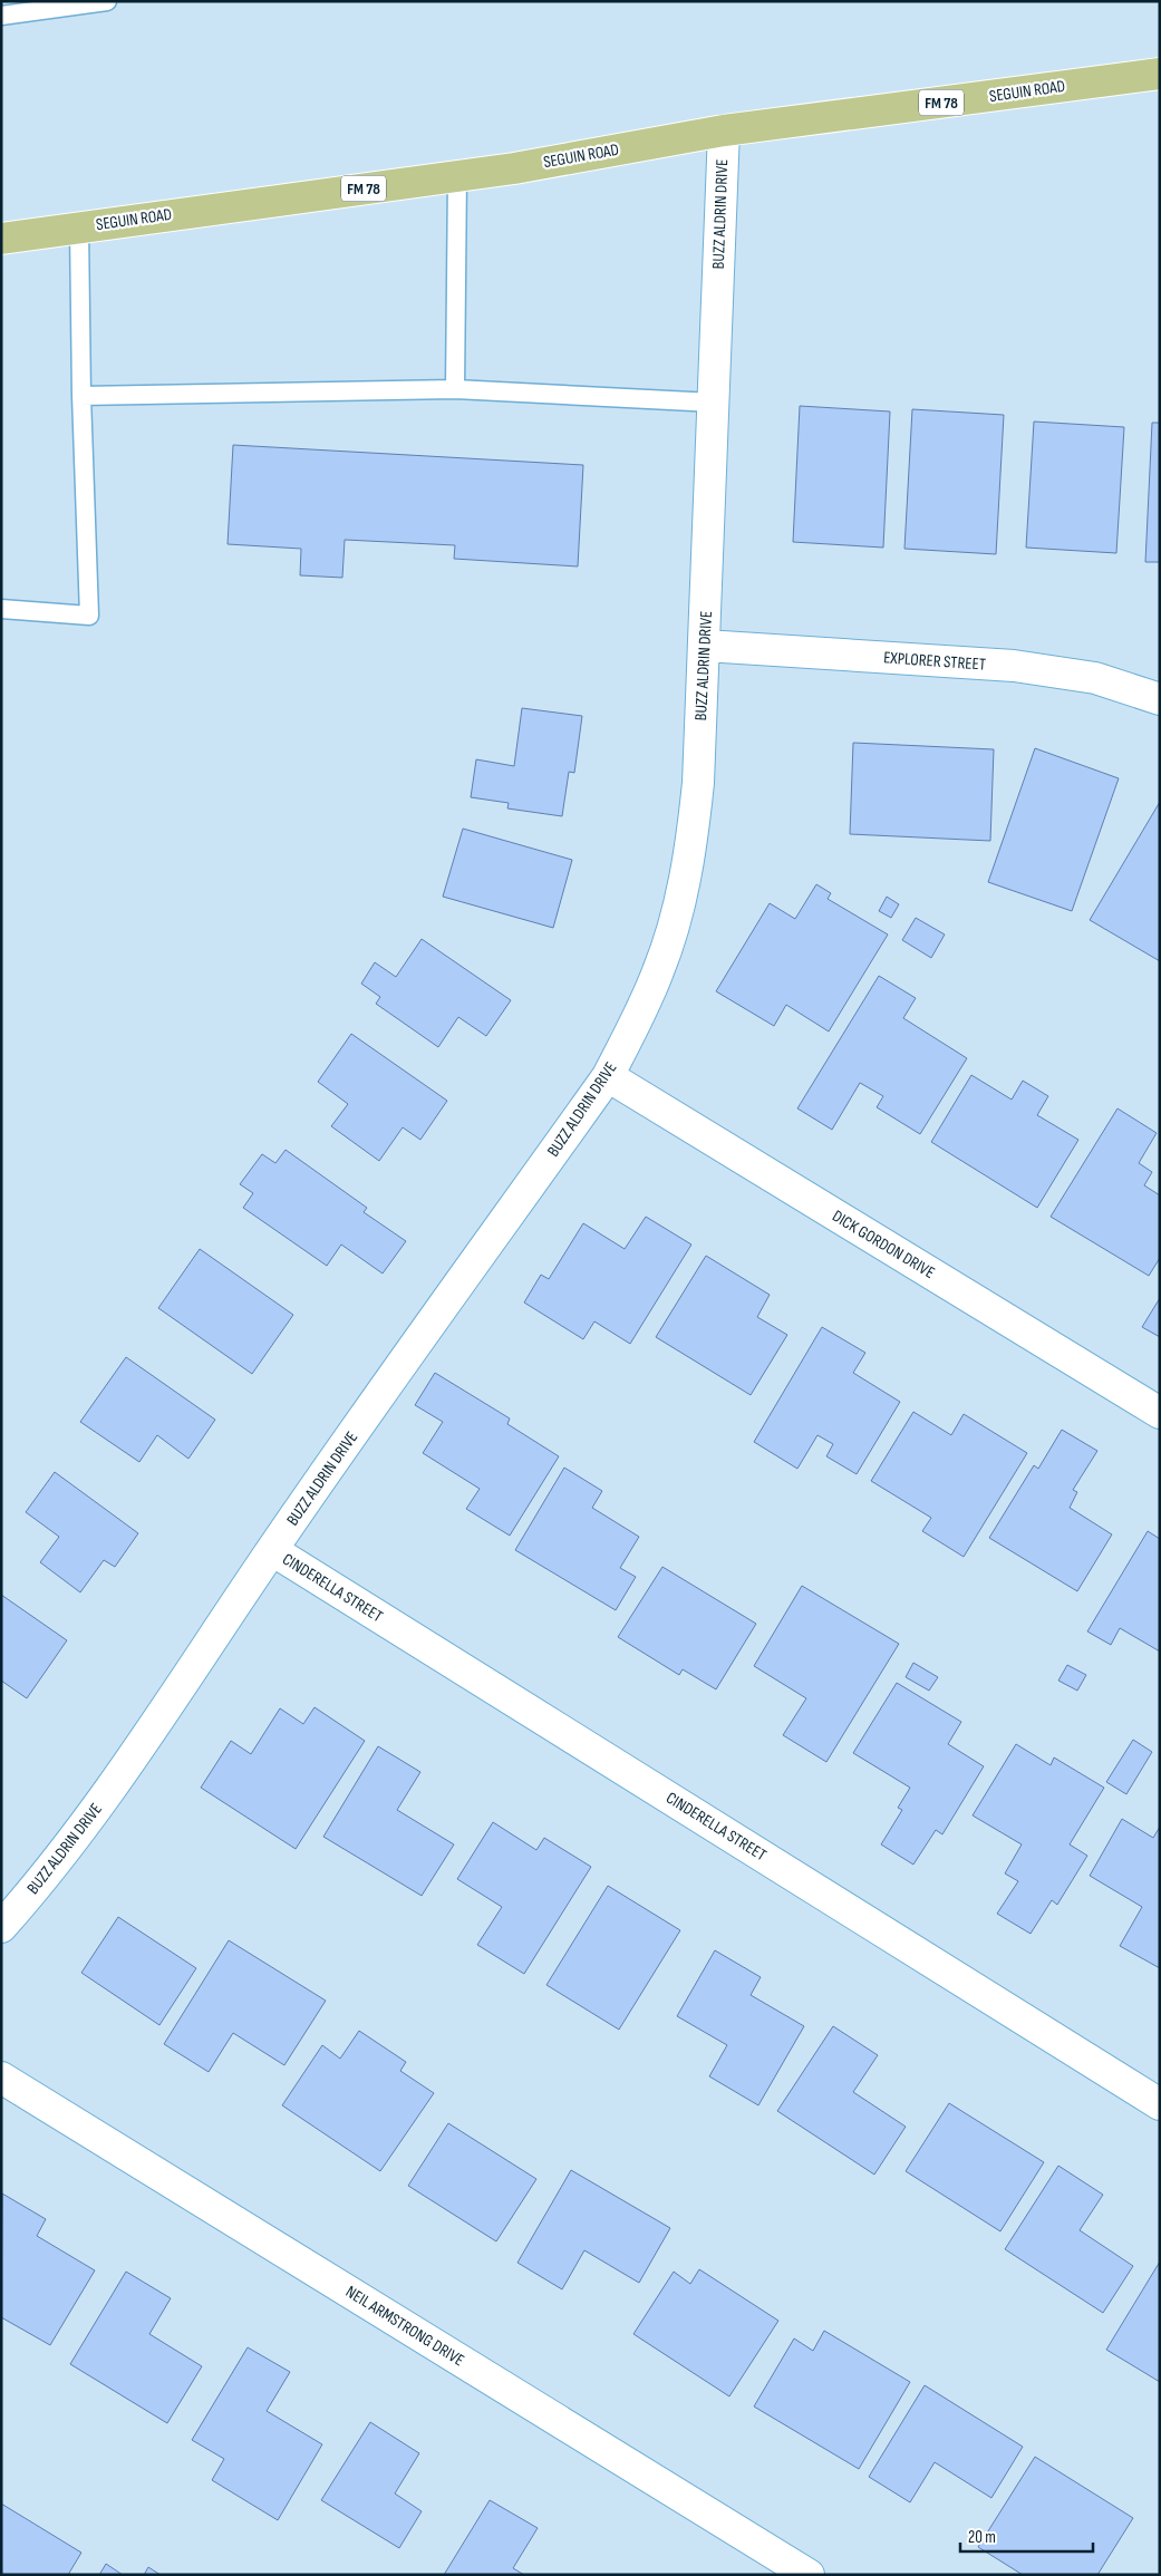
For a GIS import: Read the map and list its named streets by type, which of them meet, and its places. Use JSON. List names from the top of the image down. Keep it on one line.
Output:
{"streets":{"main road":["SEGUIN ROAD","FM 78"],"street":["BUZZ ALDRIN DRIVE","EXPLORER STREET","DICK GORDON DRIVE","CINDERELLA STREET","NEIL ARMSTRONG DRIVE"]},"crossings":[["SEGUIN ROAD","BUZZ ALDRIN DRIVE"],["BUZZ ALDRIN DRIVE","EXPLORER STREET"],["BUZZ ALDRIN DRIVE","DICK GORDON DRIVE"],["BUZZ ALDRIN DRIVE","CINDERELLA STREET"]],"scale_bar":"20 m"}
